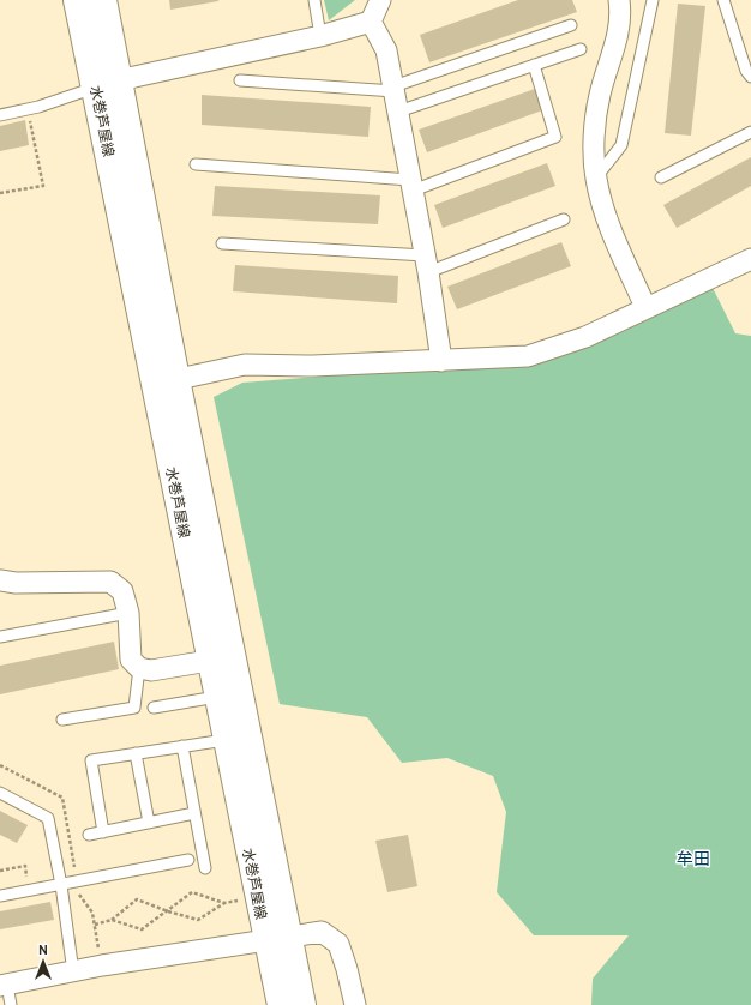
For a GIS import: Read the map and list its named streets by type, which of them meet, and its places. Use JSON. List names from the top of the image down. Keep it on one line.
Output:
{"streets":{"main road":["水巻芦屋線"]},"districts":["牟田"],"north":"top"}
